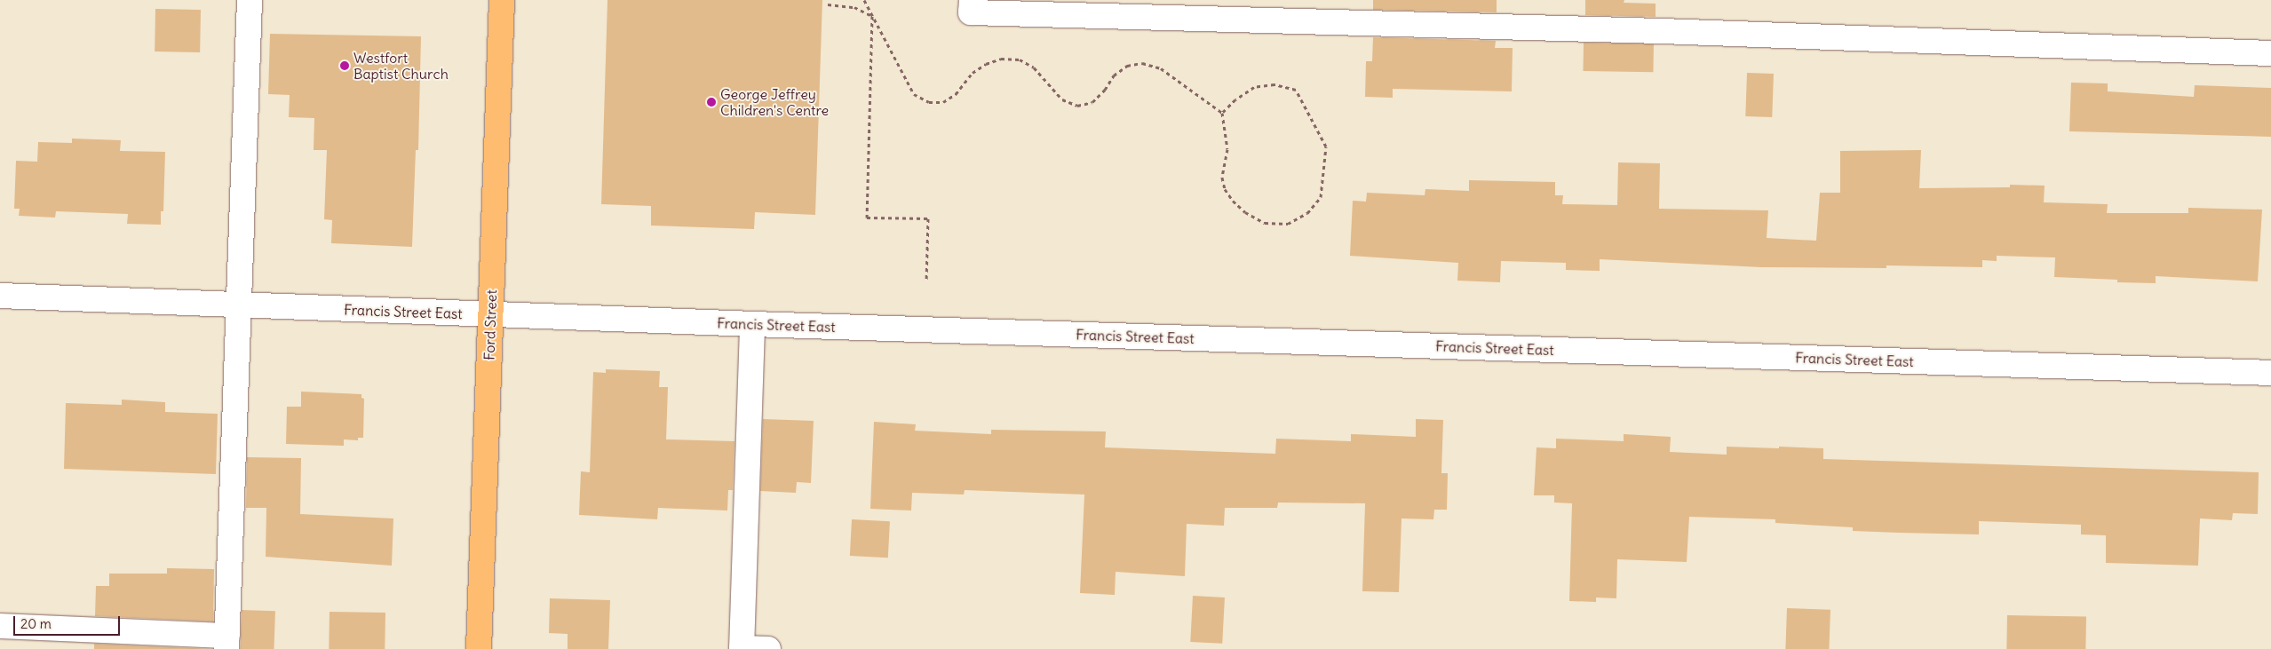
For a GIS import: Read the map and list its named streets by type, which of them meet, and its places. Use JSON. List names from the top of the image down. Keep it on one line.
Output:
{"streets":{"main road":["Ford Street"],"street":["Francis Street East"]},"crossings":[["Francis Street East","Ford Street"]],"places":["Westfort Baptist Church","George Jeffrey Children's Centre"],"scale_bar":"20 m"}
